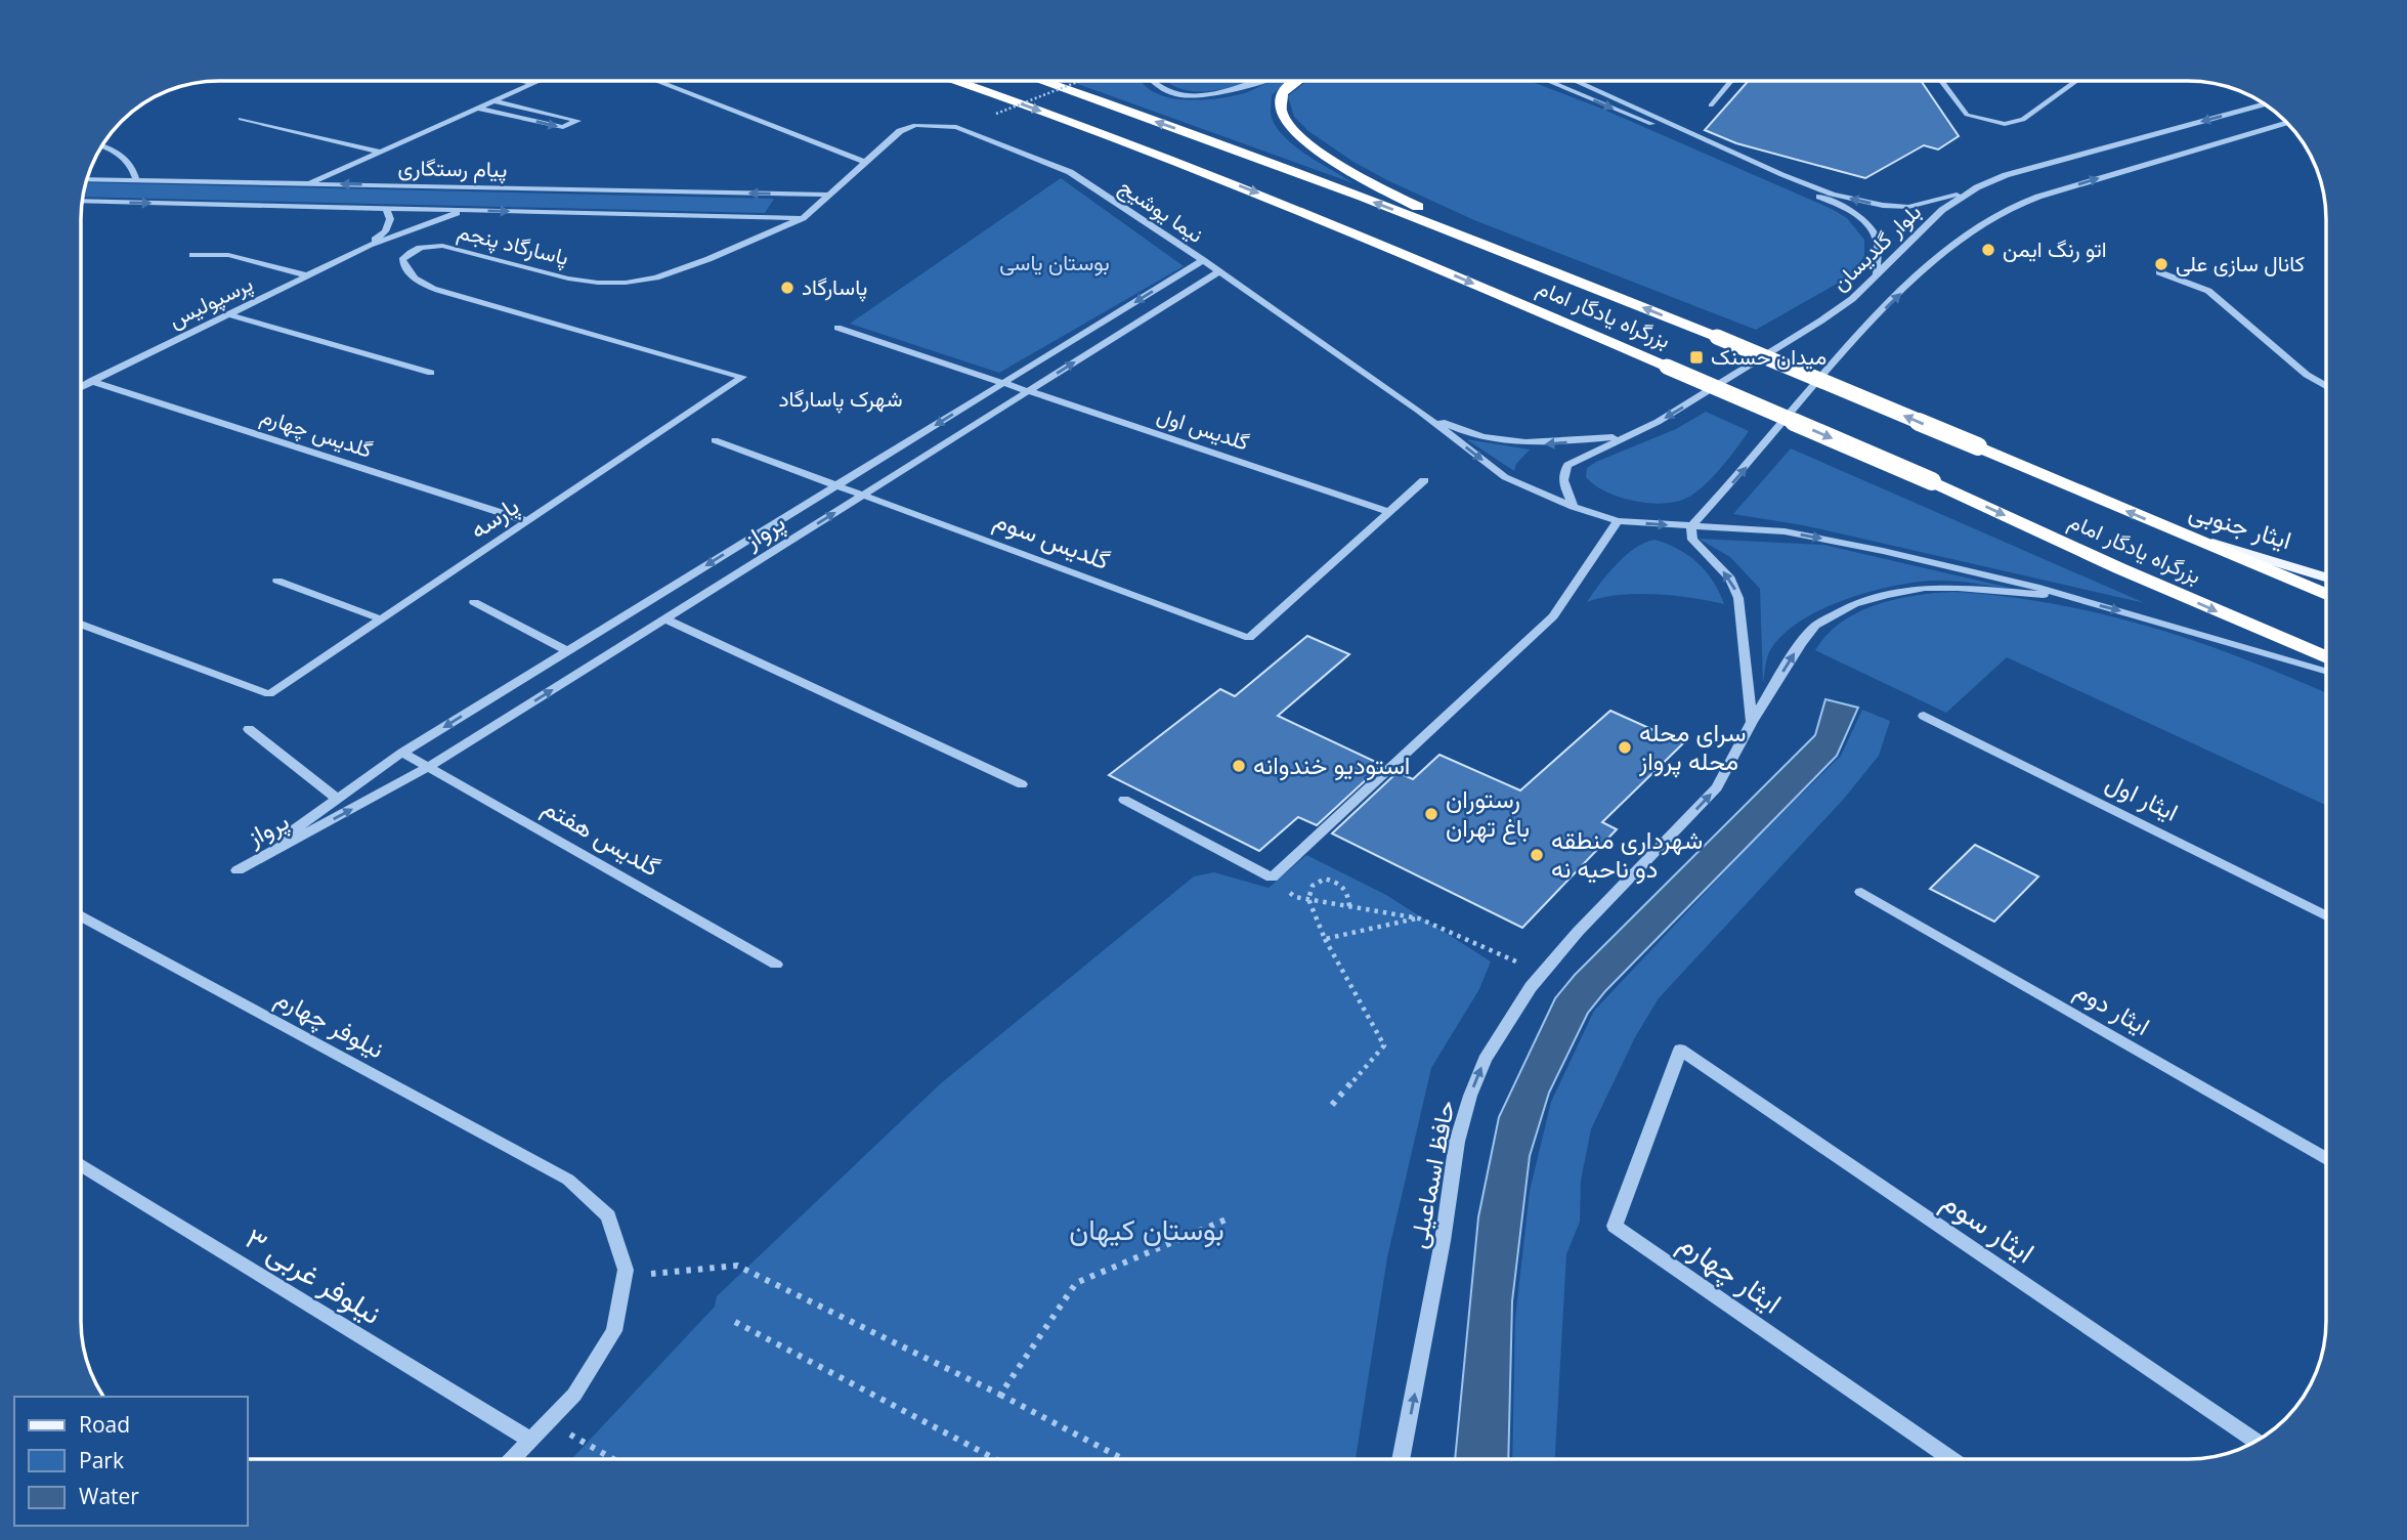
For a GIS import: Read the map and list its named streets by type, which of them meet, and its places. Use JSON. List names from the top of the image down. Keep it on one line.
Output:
{"streets":{"highway":["بزرگراه یادگار امام"],"main road":["ایثار جنوبی"],"street":["پیام رستگاری","نیما یوشیج","پاسارگاد پنجم","بلوار گلدیسان","پرسپولیس","گلدیس اول","گلدیس چهارم","پارسه","پرواز","گلدیس سوم","ایثار اول","گلدیس هفتم","ایثار دوم","نیلوفر چهارم","حافظ اسماعیلی","ایثار سوم","ایثار چهارم","نیلوفر غربی ۳"]},"crossings":[["پیام رستگاری","نیما یوشیج"],["پیام رستگاری","پاسارگاد پنجم"],["پیام رستگاری","پرسپولیس"],["نیما یوشیج","پاسارگاد پنجم"],["نیما یوشیج","پرواز"],["پاسارگاد پنجم","پارسه"],["پرسپولیس","گلدیس چهارم"],["بزرگراه یادگار امام","ایثار جنوبی"],["گلدیس اول","پرواز"],["گلدیس اول","گلدیس سوم"],["گلدیس چهارم","پارسه"],["پرواز","گلدیس سوم"],["پرواز","گلدیس هفتم"],["ایثار سوم","ایثار چهارم"]],"one_way":["حافظ اسماعیلی"],"districts":["شهرک پاسارگاد"],"parks":["بوستان یاسی","بوستان کیهان"],"places":{"other":["اتو رنگ ایمن","کانال سازی علی","پاسارگاد","سرای محله محله پرواز","استودیو خندوانه","رستوران باغ تهران","شهرداری منطقه دو ناحیه نه"],"transit":["میدان حسنک"]},"legend":["Road","Park","Water"]}
